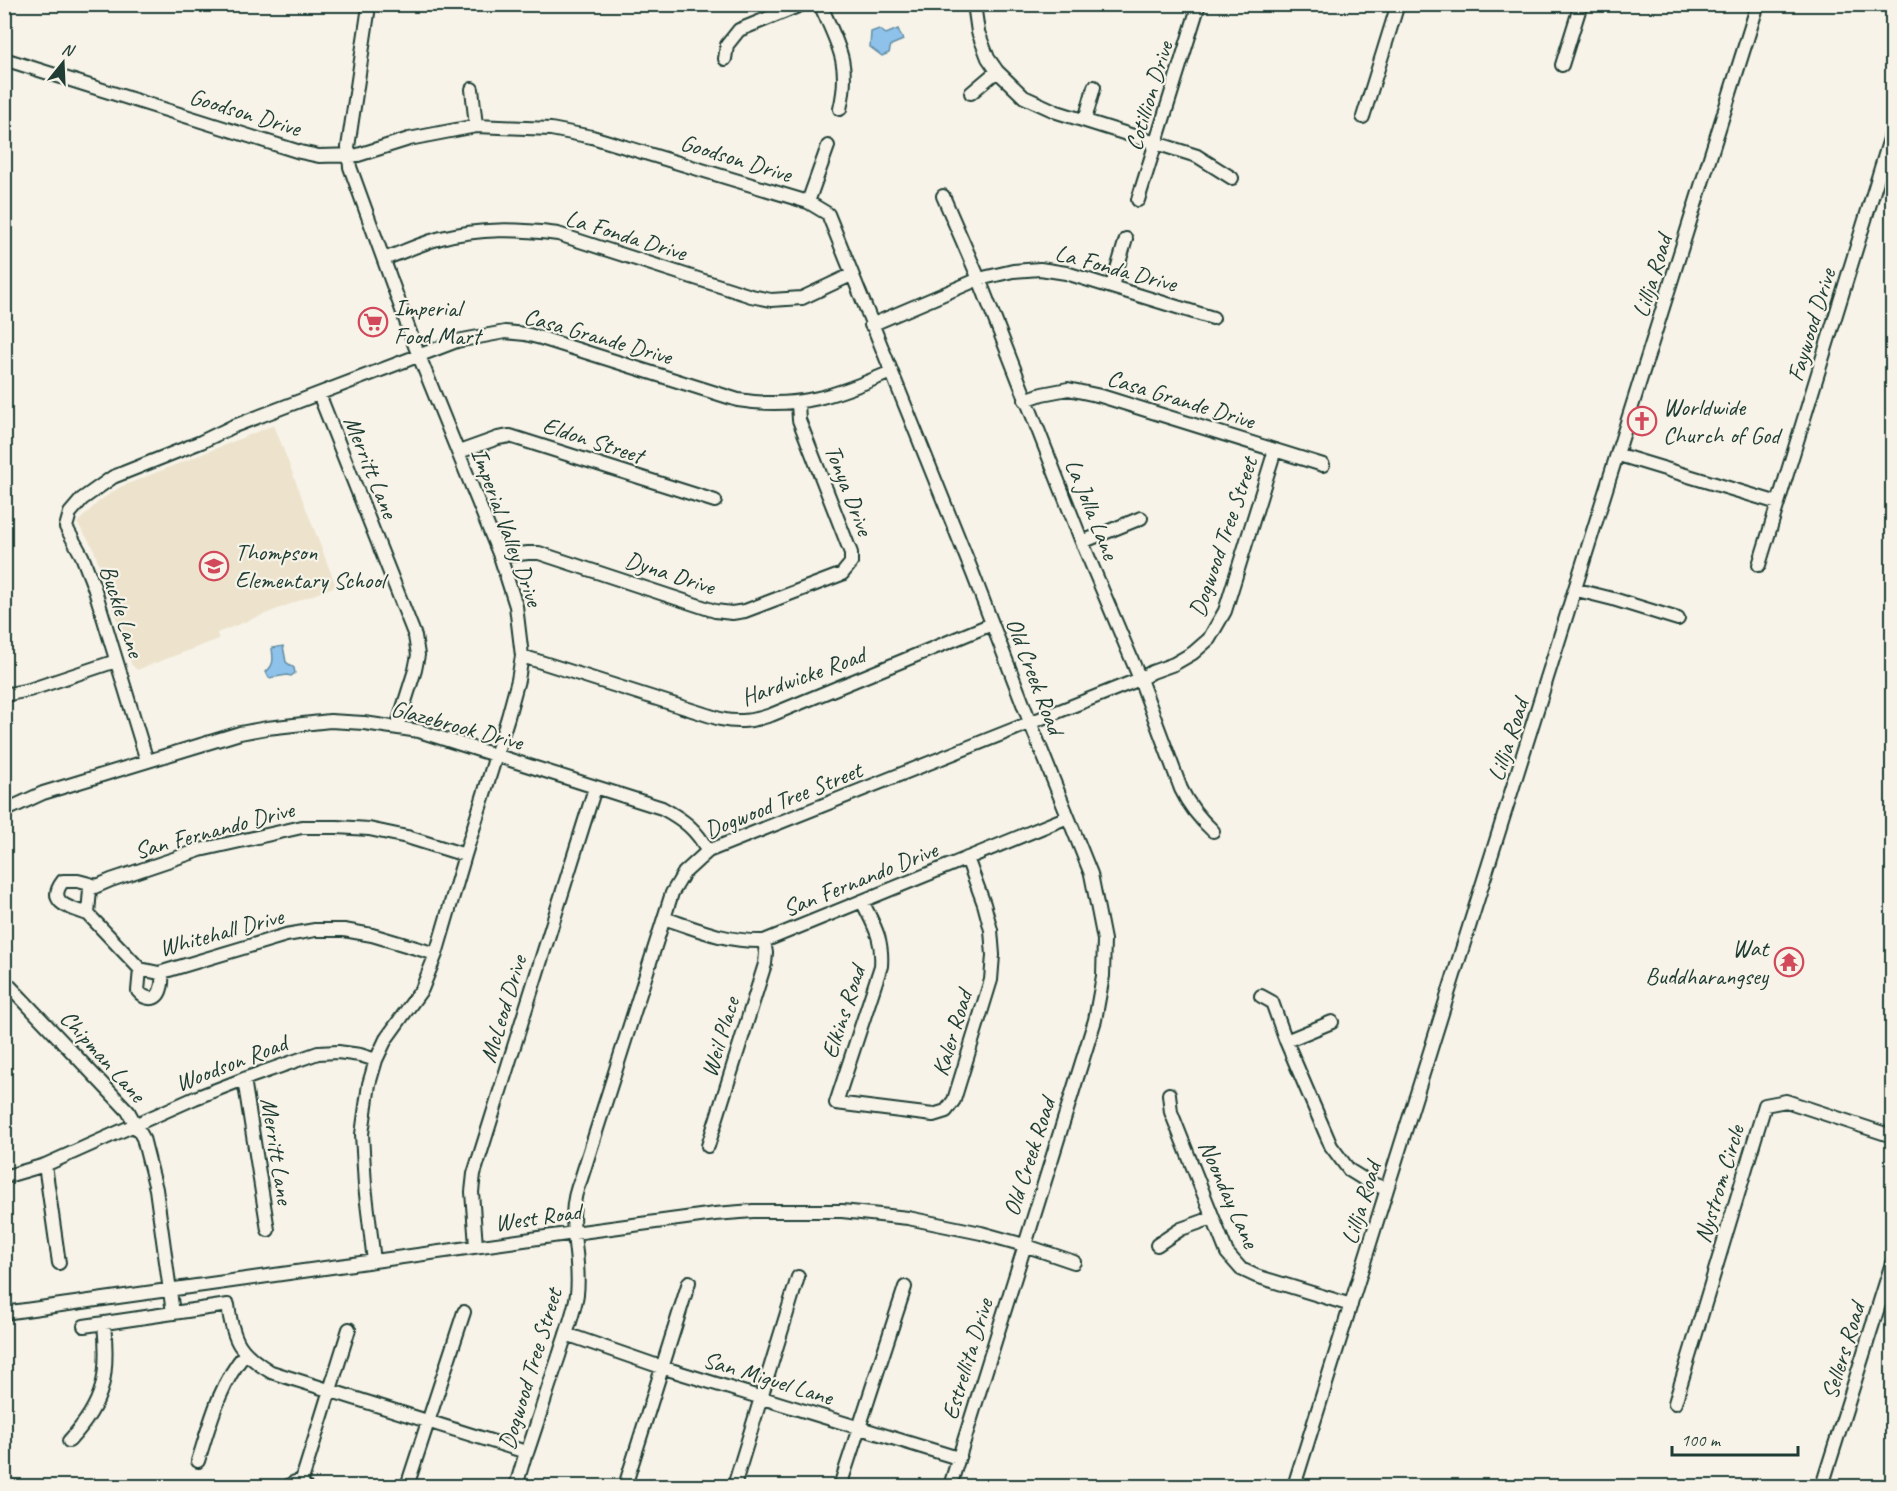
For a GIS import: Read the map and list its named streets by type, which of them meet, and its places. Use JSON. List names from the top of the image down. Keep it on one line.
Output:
{"streets":{"street":["Cotillion Drive","Goodson Drive","La Fonda Drive","Lillja Road","Faywood Drive","Casa Grande Drive","Eldon Street","Merritt Lane","Tonya Drive","La Jolla Lane","Imperial Valley Drive","Dogwood Tree Street","Dyna Drive","Buckle Lane","Hardwicke Road","Old Creek Road","Glazebrook Drive","San Fernando Drive","Whitehall Drive","McLeod Drive","Elkins Road","Kaler Road","Weil Place","Chipman Lane","Woodson Road","Nystrom Circle","Noonday Lane","West Road","Sellers Road","Estrellita Drive","San Miguel Lane"]},"crossings":[["Goodson Drive","Imperial Valley Drive"],["Goodson Drive","Old Creek Road"],["La Fonda Drive","La Jolla Lane"],["La Fonda Drive","Imperial Valley Drive"],["La Fonda Drive","Old Creek Road"],["Lillja Road","Noonday Lane"],["Casa Grande Drive","Merritt Lane"],["Casa Grande Drive","Tonya Drive"],["Casa Grande Drive","La Jolla Lane"],["Casa Grande Drive","Imperial Valley Drive"],["Casa Grande Drive","Dogwood Tree Street"],["Casa Grande Drive","Buckle Lane"],["Casa Grande Drive","Old Creek Road"],["Eldon Street","Imperial Valley Drive"],["Merritt Lane","Glazebrook Drive"],["Merritt Lane","Woodson Road"],["Tonya Drive","Dyna Drive"],["La Jolla Lane","Dogwood Tree Street"],["Imperial Valley Drive","Dyna Drive"],["Imperial Valley Drive","Hardwicke Road"],["Imperial Valley Drive","Glazebrook Drive"],["Imperial Valley Drive","San Fernando Drive"],["Imperial Valley Drive","Whitehall Drive"],["Imperial Valley Drive","Woodson Road"],["Imperial Valley Drive","West Road"],["Dogwood Tree Street","Old Creek Road"],["Dogwood Tree Street","Glazebrook Drive"],["Dogwood Tree Street","San Fernando Drive"],["Dogwood Tree Street","West Road"],["Dogwood Tree Street","San Miguel Lane"],["Buckle Lane","Glazebrook Drive"],["Hardwicke Road","Old Creek Road"],["Old Creek Road","San Fernando Drive"],["Old Creek Road","West Road"],["Old Creek Road","Estrellita Drive"],["Glazebrook Drive","McLeod Drive"],["San Fernando Drive","Elkins Road"],["San Fernando Drive","Kaler Road"],["San Fernando Drive","Weil Place"],["McLeod Drive","West Road"],["Elkins Road","Kaler Road"],["Chipman Lane","Woodson Road"],["Chipman Lane","West Road"],["West Road","Estrellita Drive"],["Estrellita Drive","San Miguel Lane"]],"places":{"supermarket":["Imperial Food Mart"],"church":["Worldwide Church of God"],"school or university":["Thompson Elementary School"],"temple":["Wat Buddharangsey"]},"scale_bar":"100 m","north":"top"}
